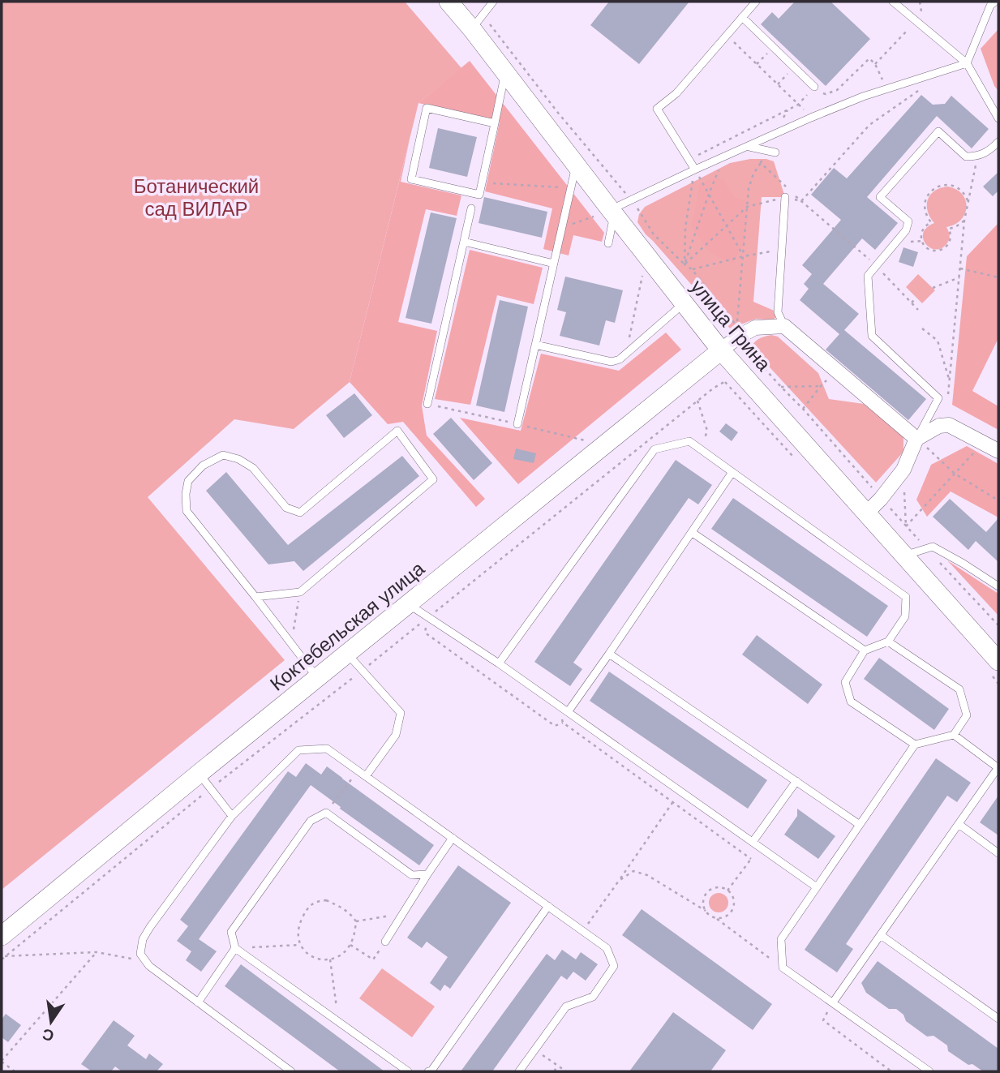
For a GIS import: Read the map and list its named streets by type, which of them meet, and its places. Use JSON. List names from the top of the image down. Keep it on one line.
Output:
{"streets":{"street":["улица Грина","Коктебельская улица"]},"crossings":[["улица Грина","Коктебельская улица"]],"parks":["Ботанический сад ВИЛАР"],"north":"bottom"}
